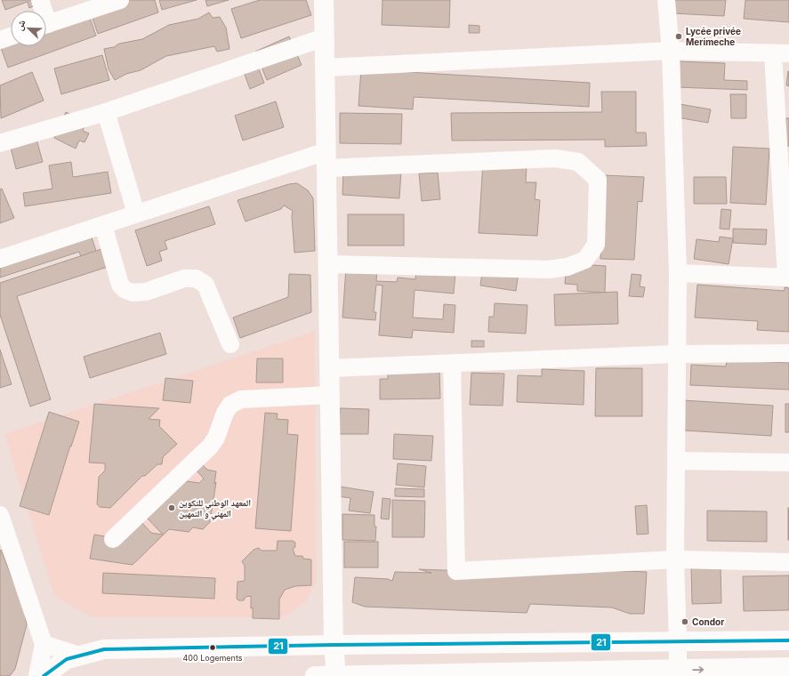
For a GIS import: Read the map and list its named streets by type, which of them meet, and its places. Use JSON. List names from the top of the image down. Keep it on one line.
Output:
{"places":["Lycée privée Merimeche","المعهد الوطني للتكوين المهني و التمهين","Condor","400 Logements"],"lines":["transit line 21"],"north":"top left"}
